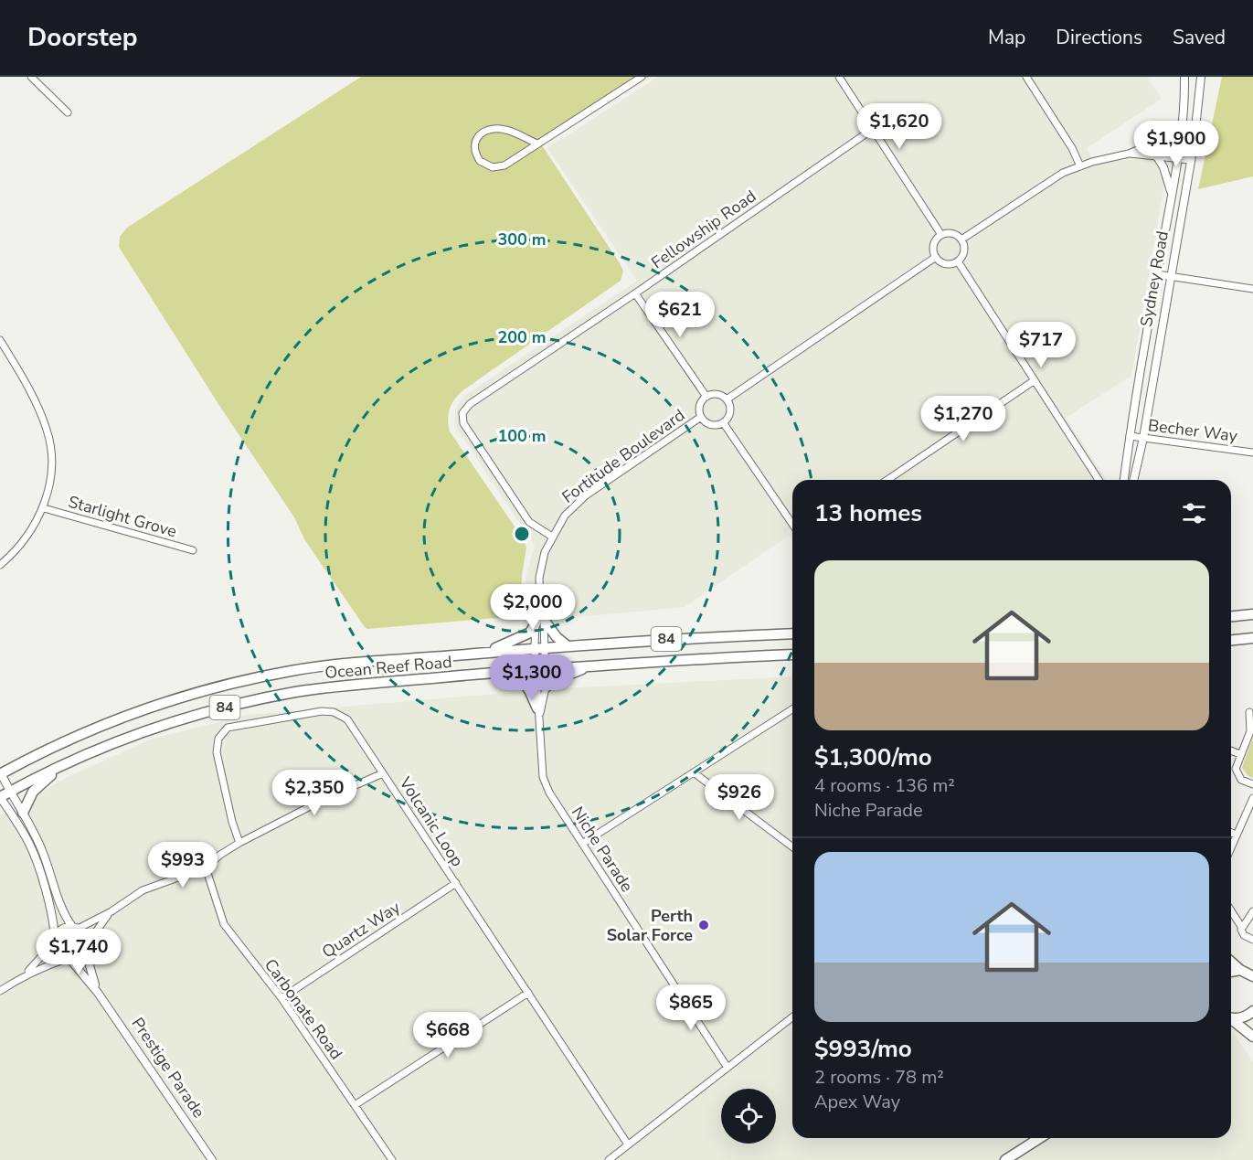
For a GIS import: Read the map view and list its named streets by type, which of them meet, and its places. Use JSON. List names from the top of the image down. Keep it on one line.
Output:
{"streets":{"main road":["84","Ocean Reef Road"],"street":["Fellowship Road","Sydney Road","Becher Way","Fortitude Boulevard","Starlight Grove","Volcanic Loop","Niche Parade","Quartz Way","Carbonate Road","Prestige Parade"]},"crossings":[["Fellowship Road","Fortitude Boulevard"],["Sydney Road","Becher Way"],["Fortitude Boulevard","Ocean Reef Road"],["Fortitude Boulevard","Niche Parade"],["Ocean Reef Road","Niche Parade"],["Volcanic Loop","Quartz Way"],["Quartz Way","Carbonate Road"]],"places":["Perth Solar Force"],"page":{"header":"Doorstep","nav":["Map","Directions","Saved"],"price":["$1,620","$1,900","$621","$717","$1,270","$2,000","$1,300","$2,350","$926","$993","$1,740","$865","$668"],"heading":"13 homes","list":[{"name":"$1,300/mo","note":"4 rooms · 136 m² · Niche Parade"},{"name":"$993/mo","note":"2 rooms · 78 m² · Apex Way"}]},"rings":["300 m","200 m","100 m"]}
